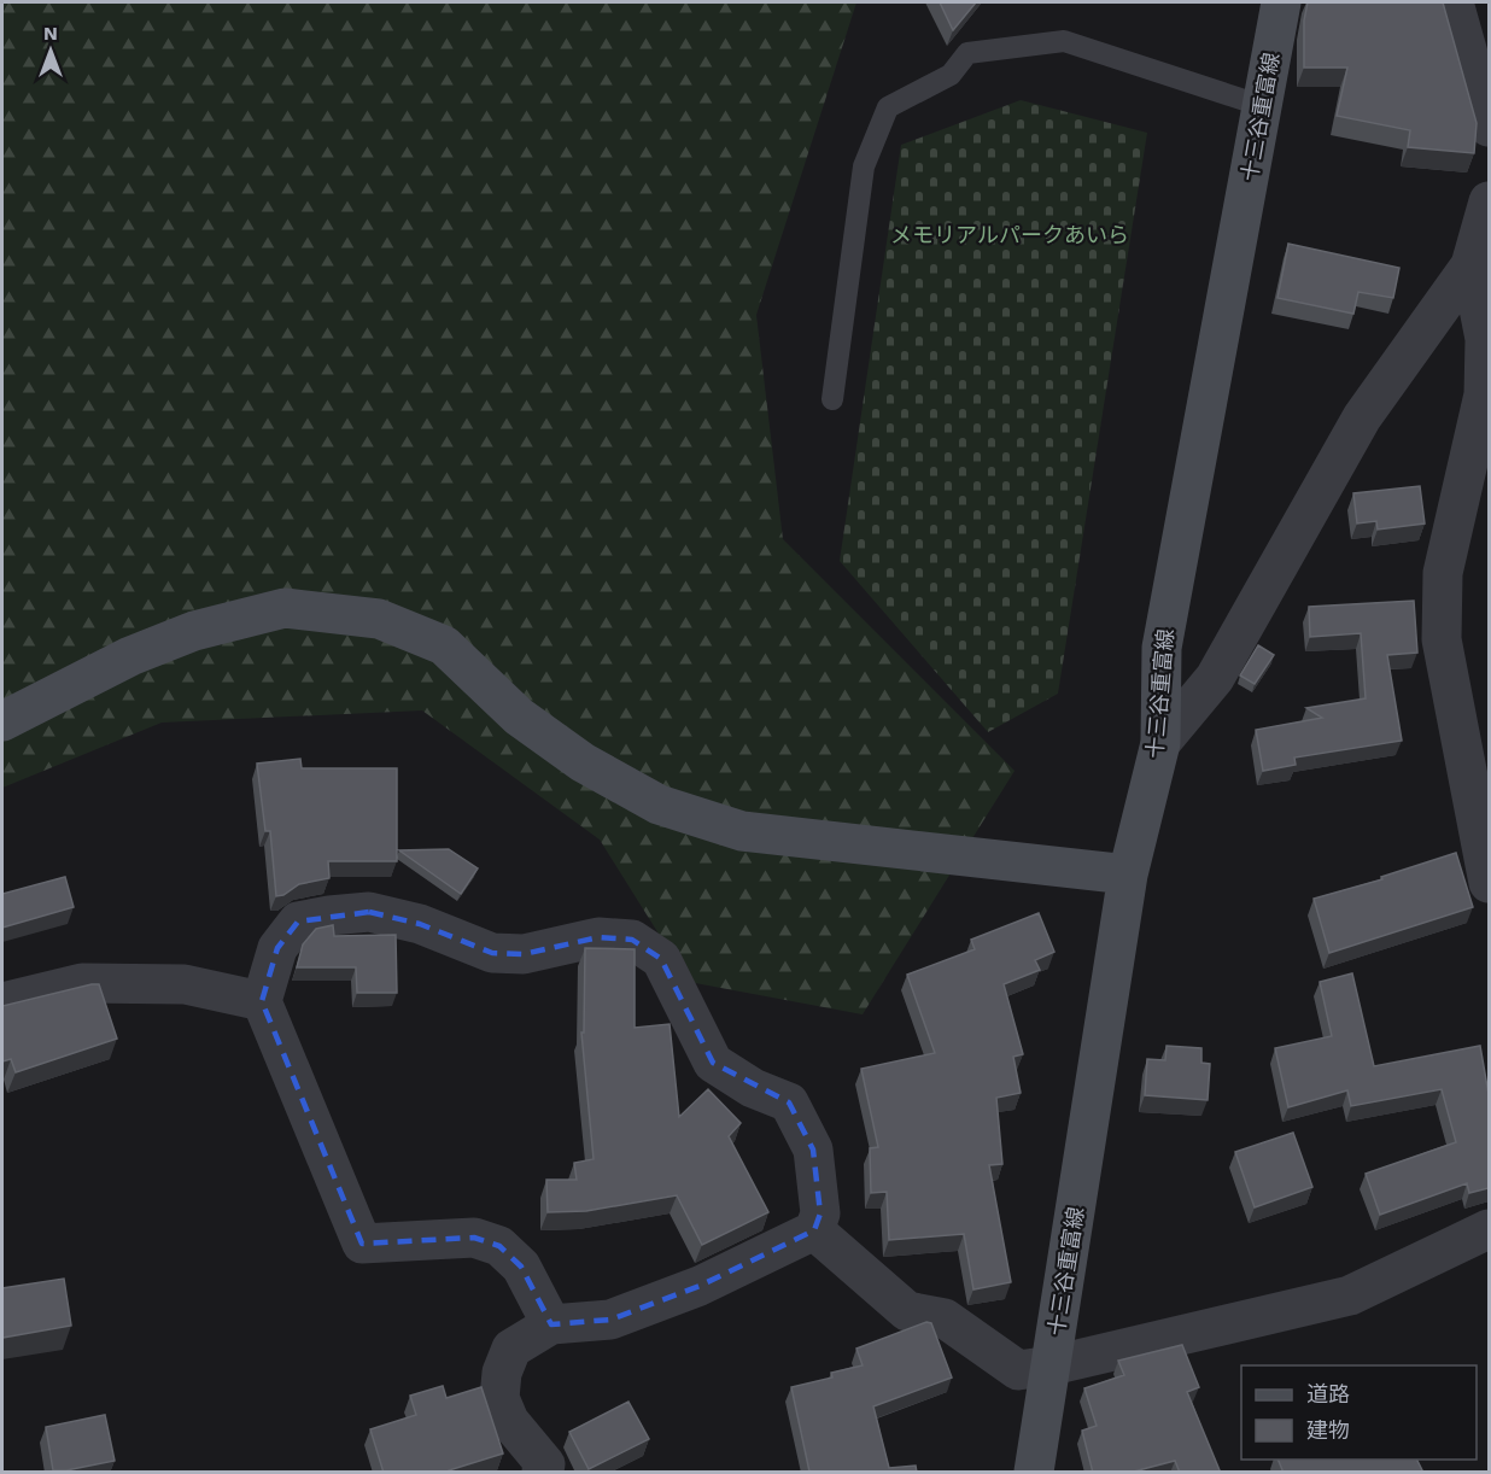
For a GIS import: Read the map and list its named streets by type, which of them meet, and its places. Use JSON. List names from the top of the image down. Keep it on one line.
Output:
{"streets":{"main road":["十三谷重富線"]},"parks":["メモリアルパークあいら"],"legend":["道路","建物"],"north":"top"}
